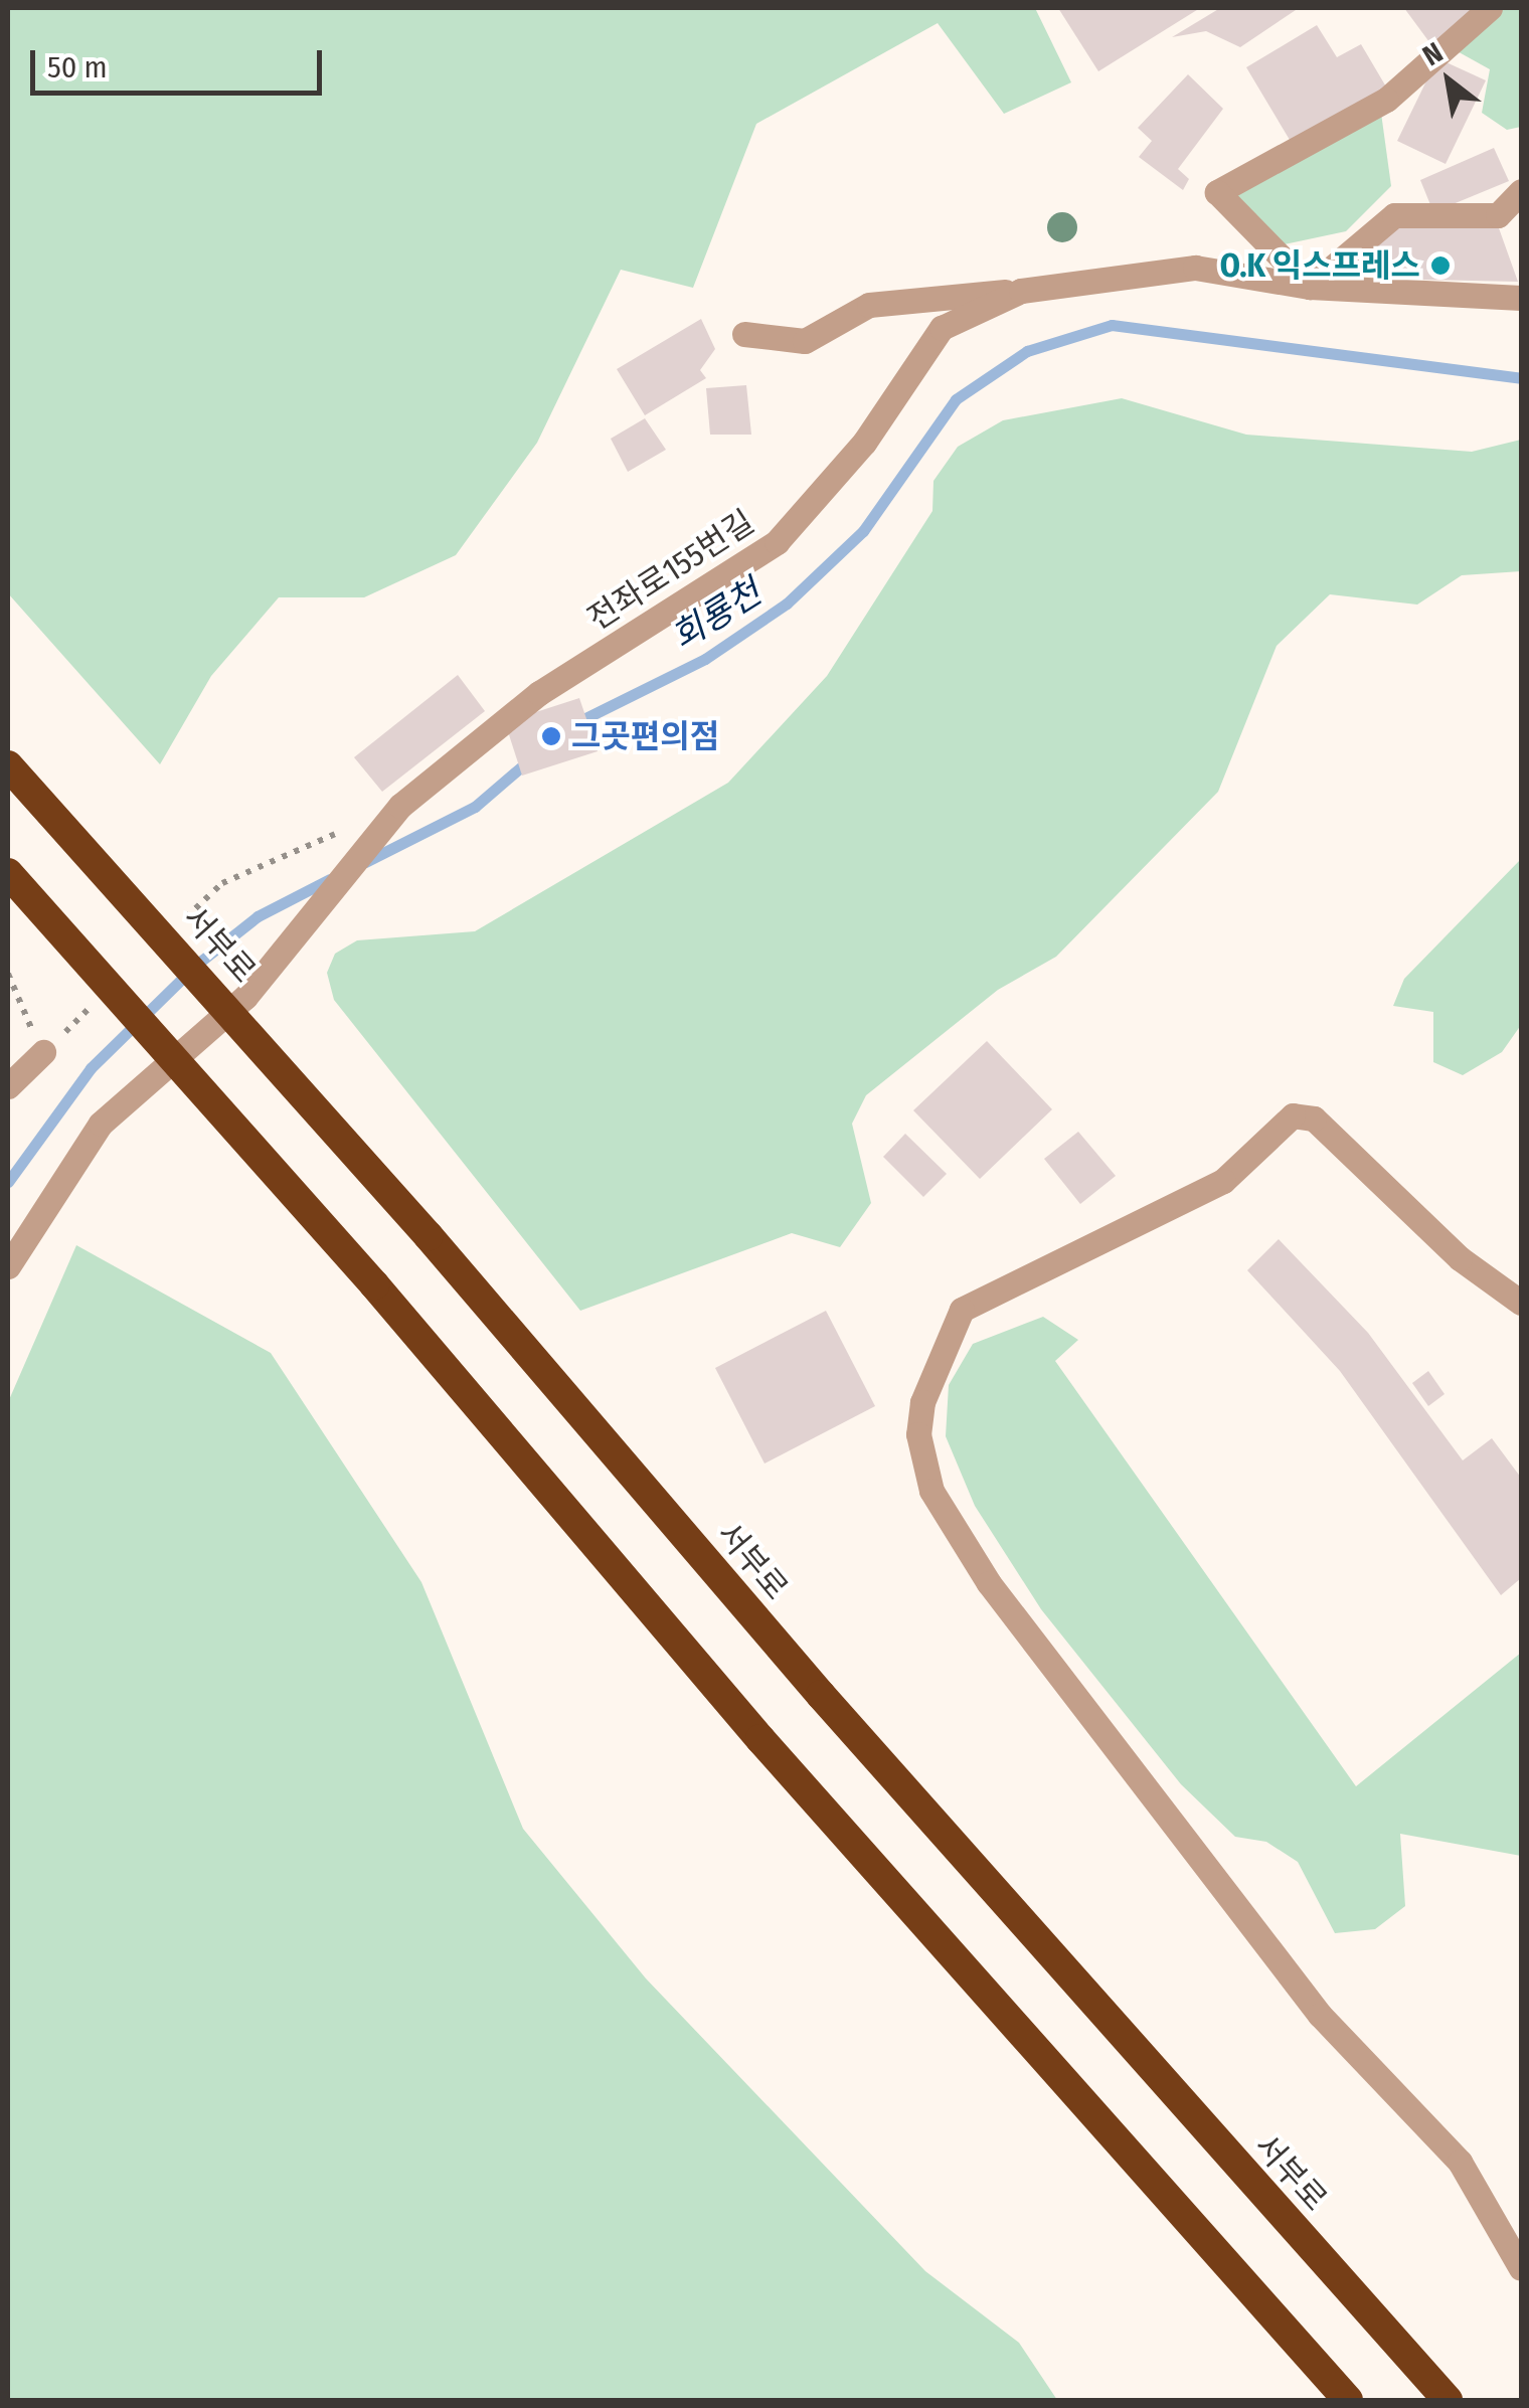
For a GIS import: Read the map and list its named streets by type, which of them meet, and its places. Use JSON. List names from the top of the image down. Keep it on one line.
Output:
{"streets":{"highway":["서부로"],"street":["전좌로155번길"]},"water":["회룡천"],"places":["O.K 익스프레스","그곳편의점"],"scale_bar":"50 m","north":"top left"}
